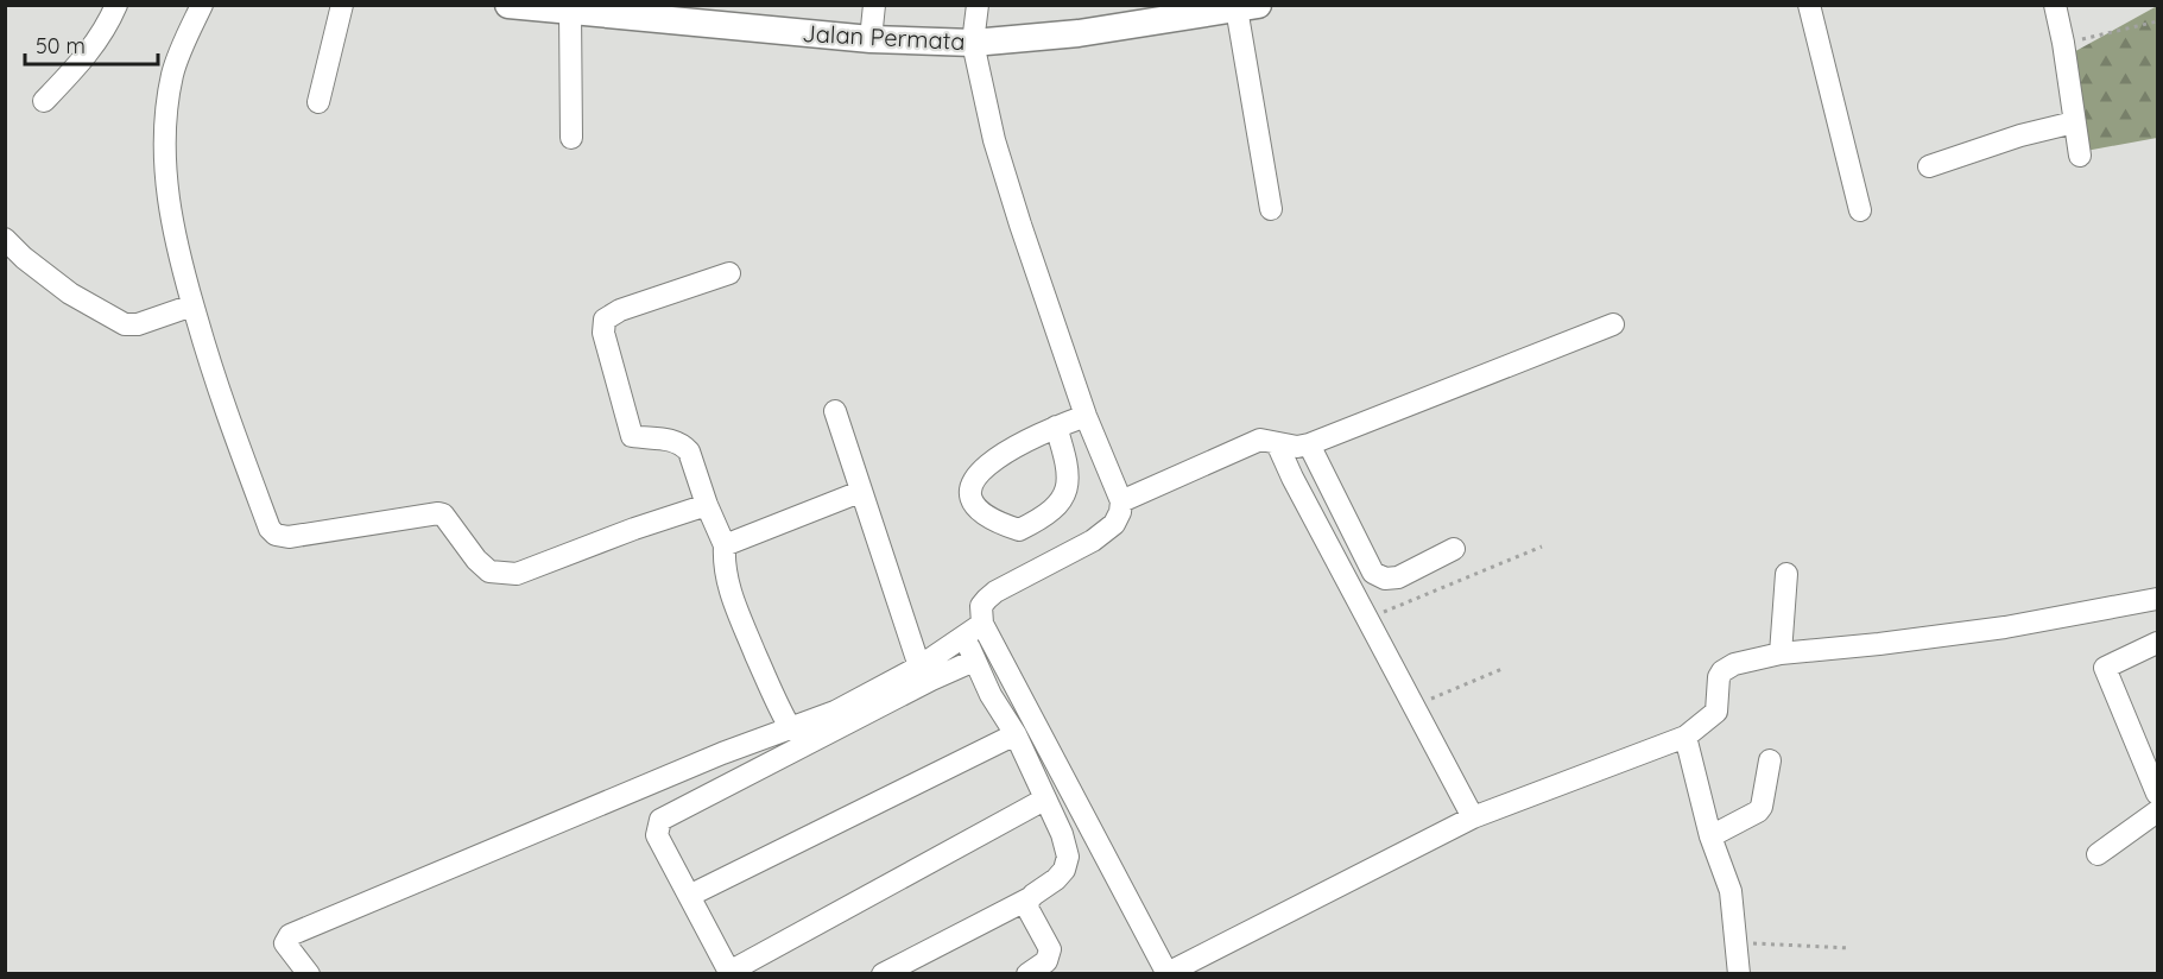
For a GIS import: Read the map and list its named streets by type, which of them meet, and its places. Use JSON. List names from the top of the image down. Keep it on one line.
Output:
{"streets":{"main road":["Jalan Permata"]},"scale_bar":"50 m"}
